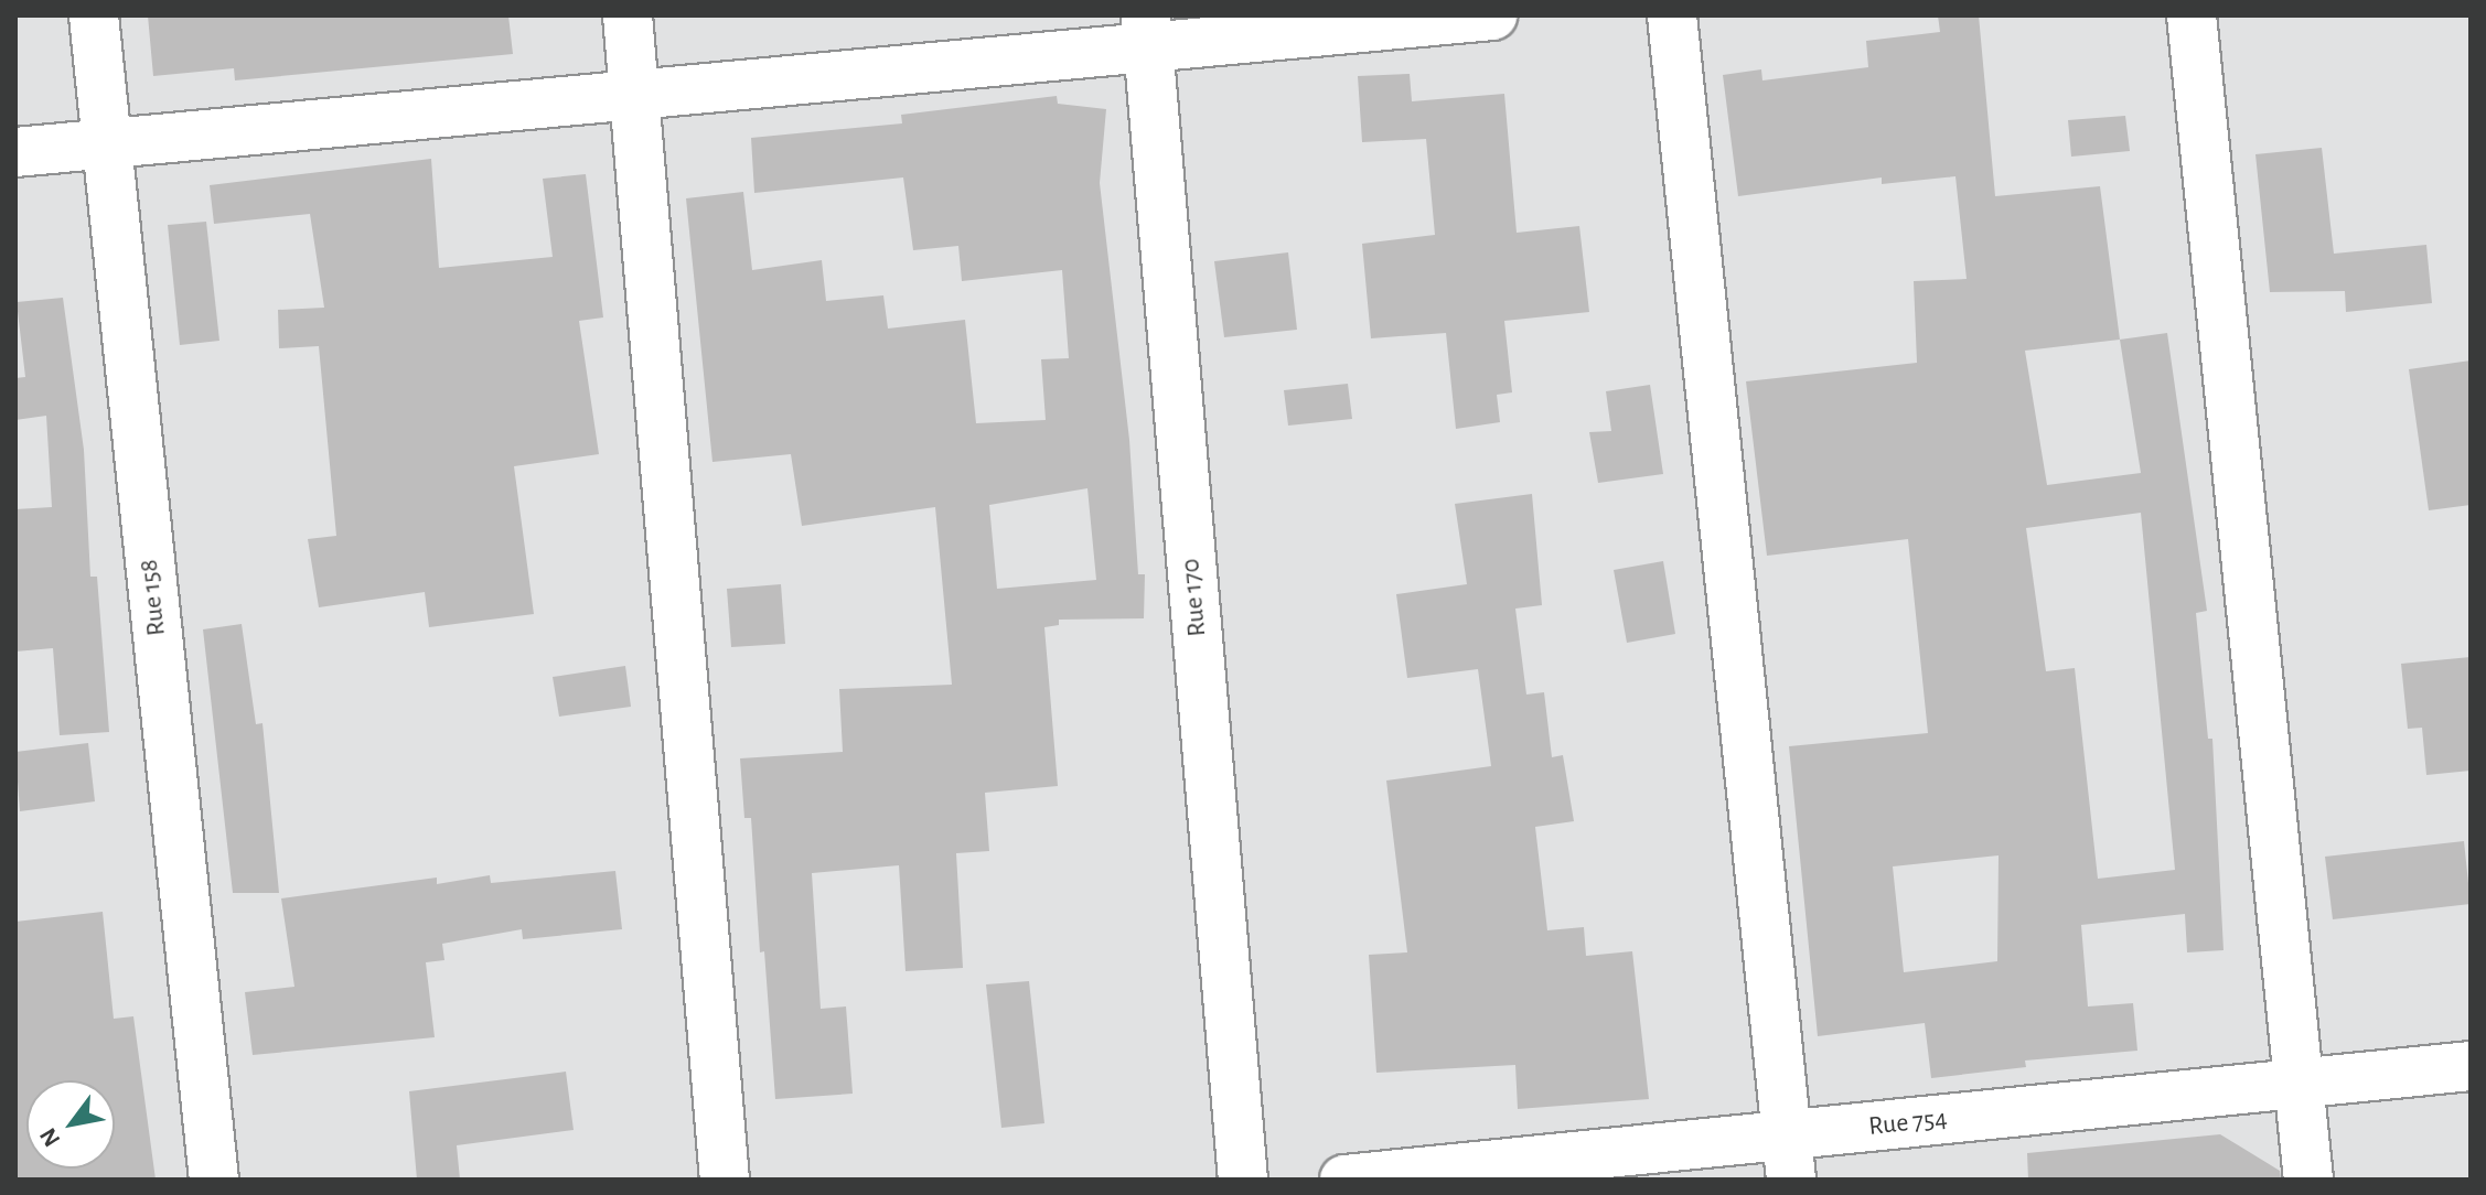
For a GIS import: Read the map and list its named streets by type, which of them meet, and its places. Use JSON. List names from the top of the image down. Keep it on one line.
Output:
{"streets":{"street":["Rue 158","Rue 170","Rue 754"]},"north":"bottom left"}
